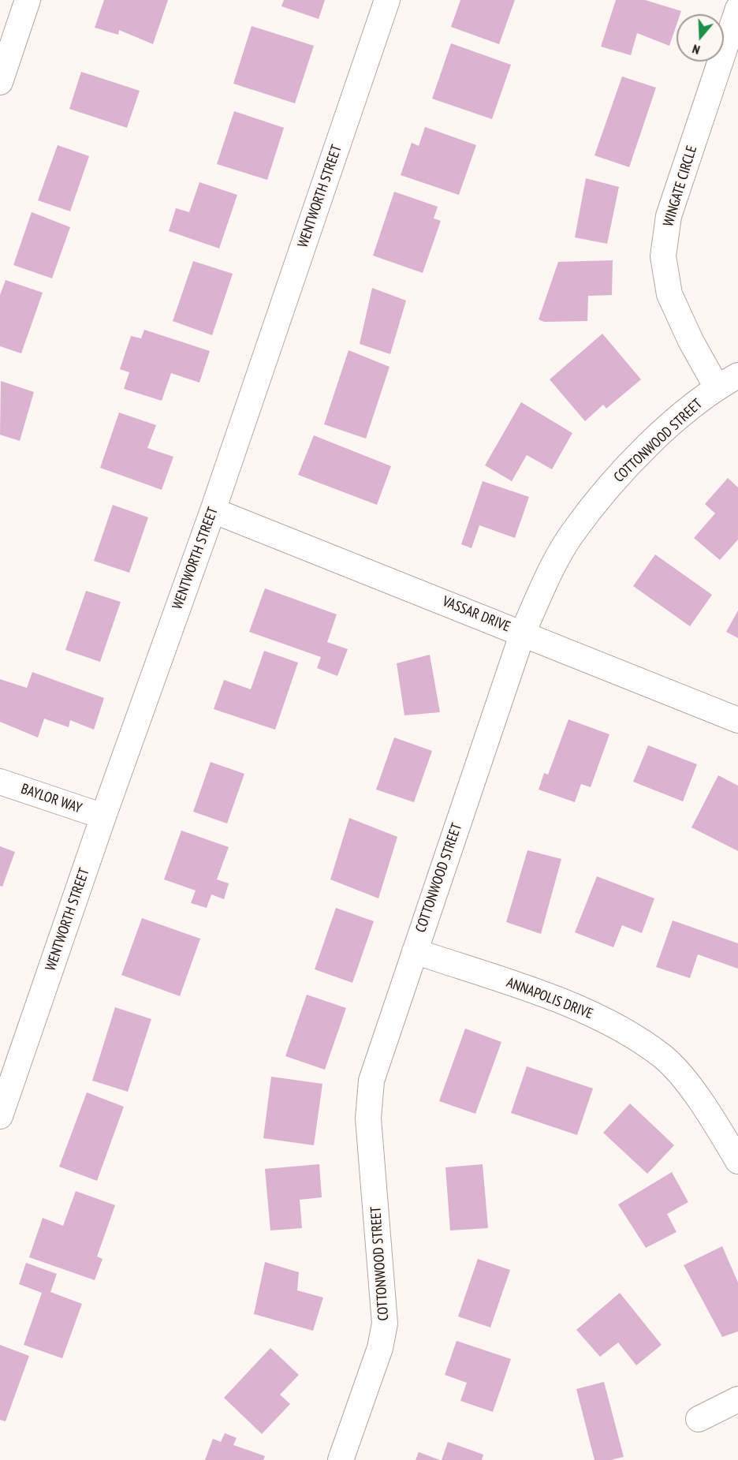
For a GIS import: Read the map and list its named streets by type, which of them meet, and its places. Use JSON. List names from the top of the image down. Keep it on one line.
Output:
{"streets":{"street":["WINGATE CIRCLE","WENTWORTH STREET","COTTONWOOD STREET","VASSAR DRIVE","BAYLOR WAY","ANNAPOLIS DRIVE"]},"crossings":[["WINGATE CIRCLE","COTTONWOOD STREET"],["WENTWORTH STREET","VASSAR DRIVE"],["WENTWORTH STREET","BAYLOR WAY"],["COTTONWOOD STREET","VASSAR DRIVE"],["COTTONWOOD STREET","ANNAPOLIS DRIVE"]],"north":"bottom"}
